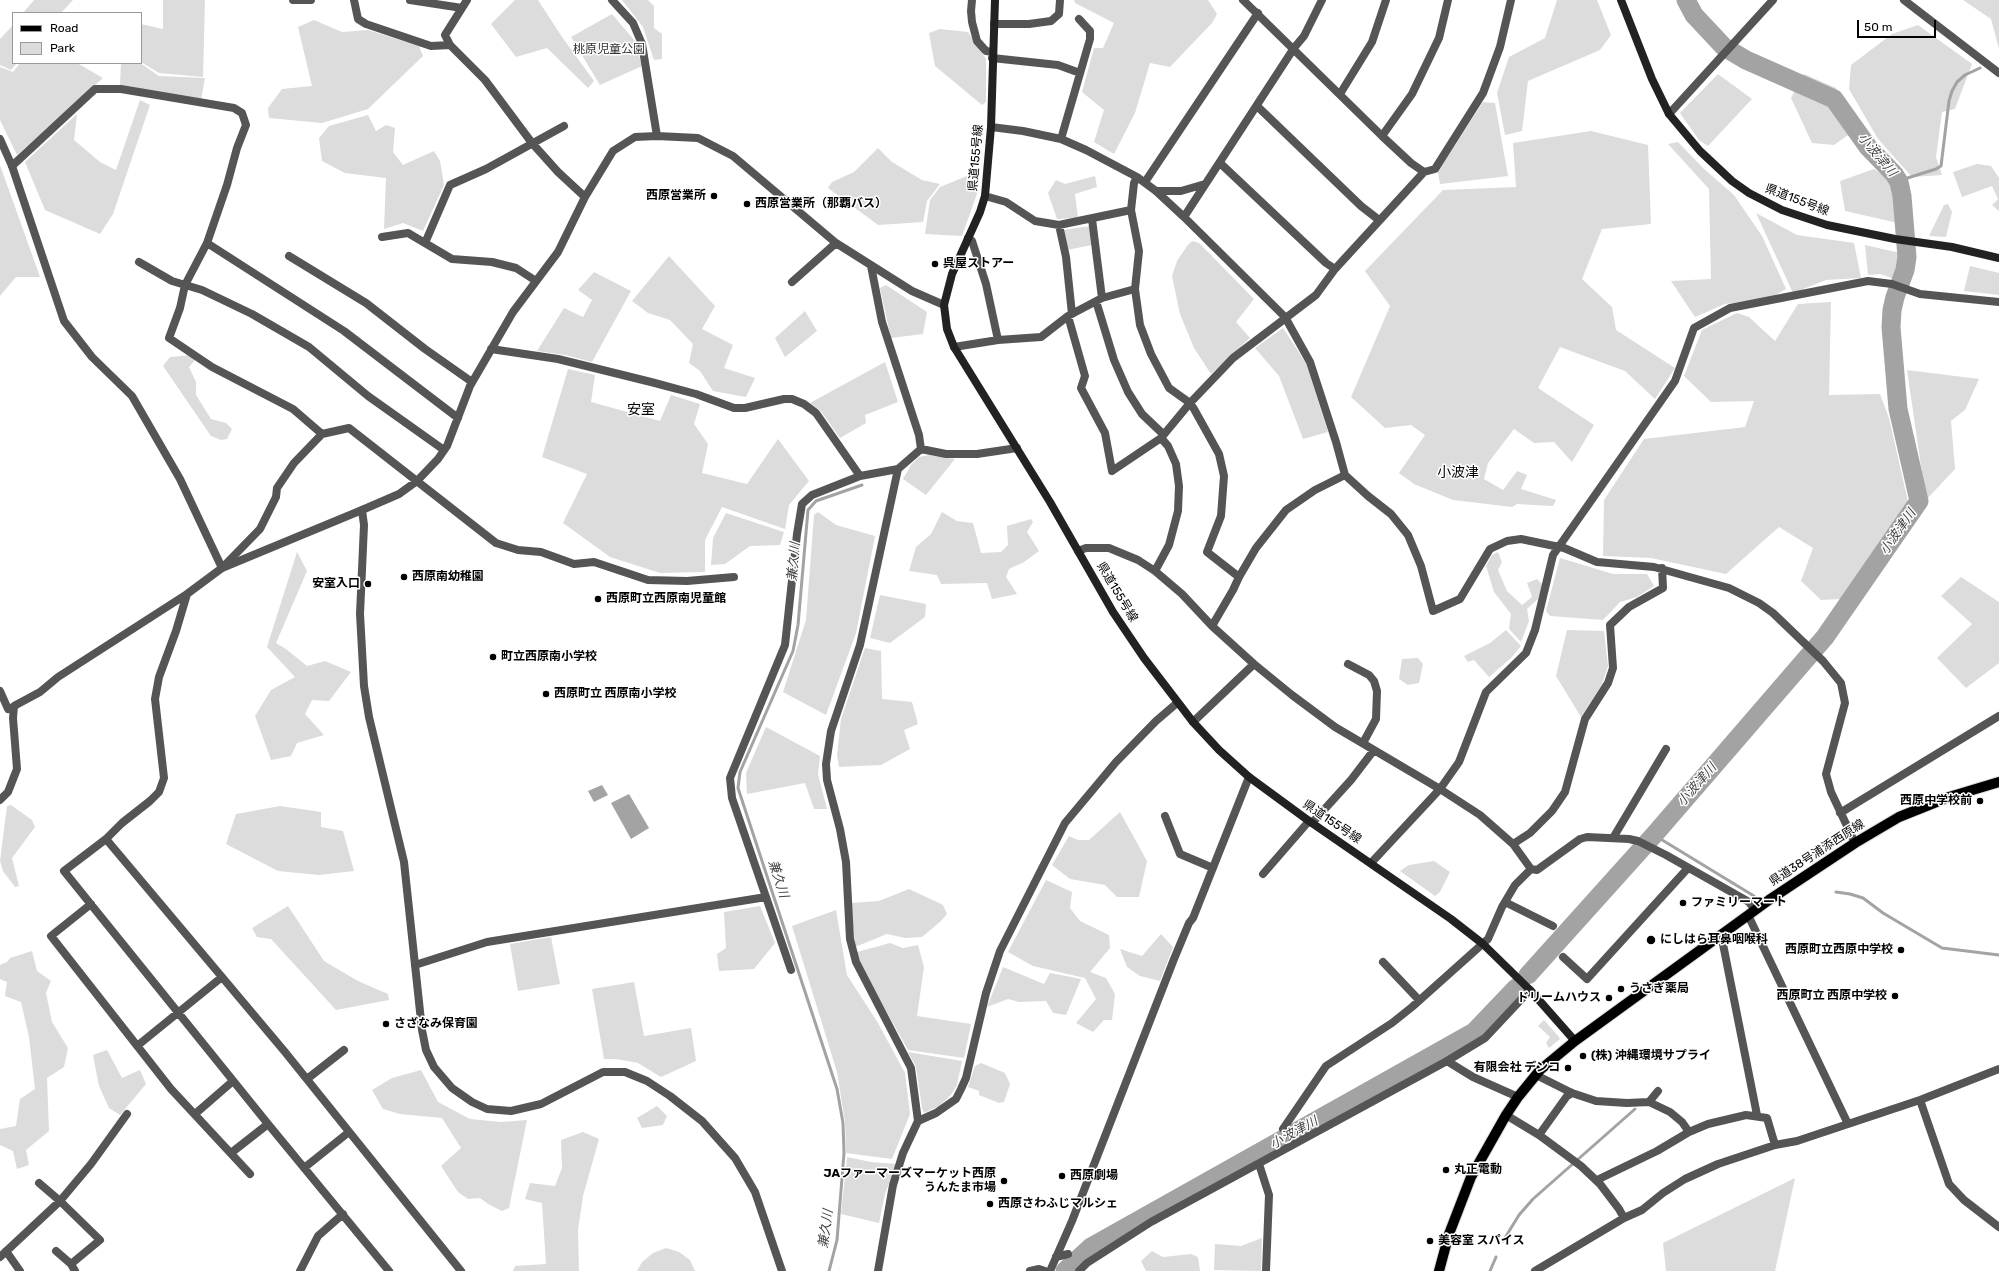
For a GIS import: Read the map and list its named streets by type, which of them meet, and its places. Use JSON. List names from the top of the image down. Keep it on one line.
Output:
{"streets":{"main road":["県道155号線","県道38号浦添西原線"]},"crossings":[["県道155号線","県道38号浦添西原線"]],"districts":["安室","小波津"],"water":["小波津川","兼久川"],"parks":["桃原児童公園"],"places":["西原営業所","西原営業所（那覇バス）","呉屋ストアー","西原南幼稚園","安室入口","西原町立西原南児童館","町立西原南小学校","西原町立 西原南小学校","西原中学校前","ファミリーマート","にしはら耳鼻咽喉科","西原町立西原中学校","うさぎ薬局","西原町立 西原中学校","ドリームハウス","さざなみ保育園","(株) 沖縄環境サプライ","有限会社 デンコ","丸正電動","西原劇場","JAファーマーズマーケット西原 うんたま市場","西原さわふじマルシェ","美容室 スパイス"],"legend":["Road","Park"],"scale_bar":"50 m"}
